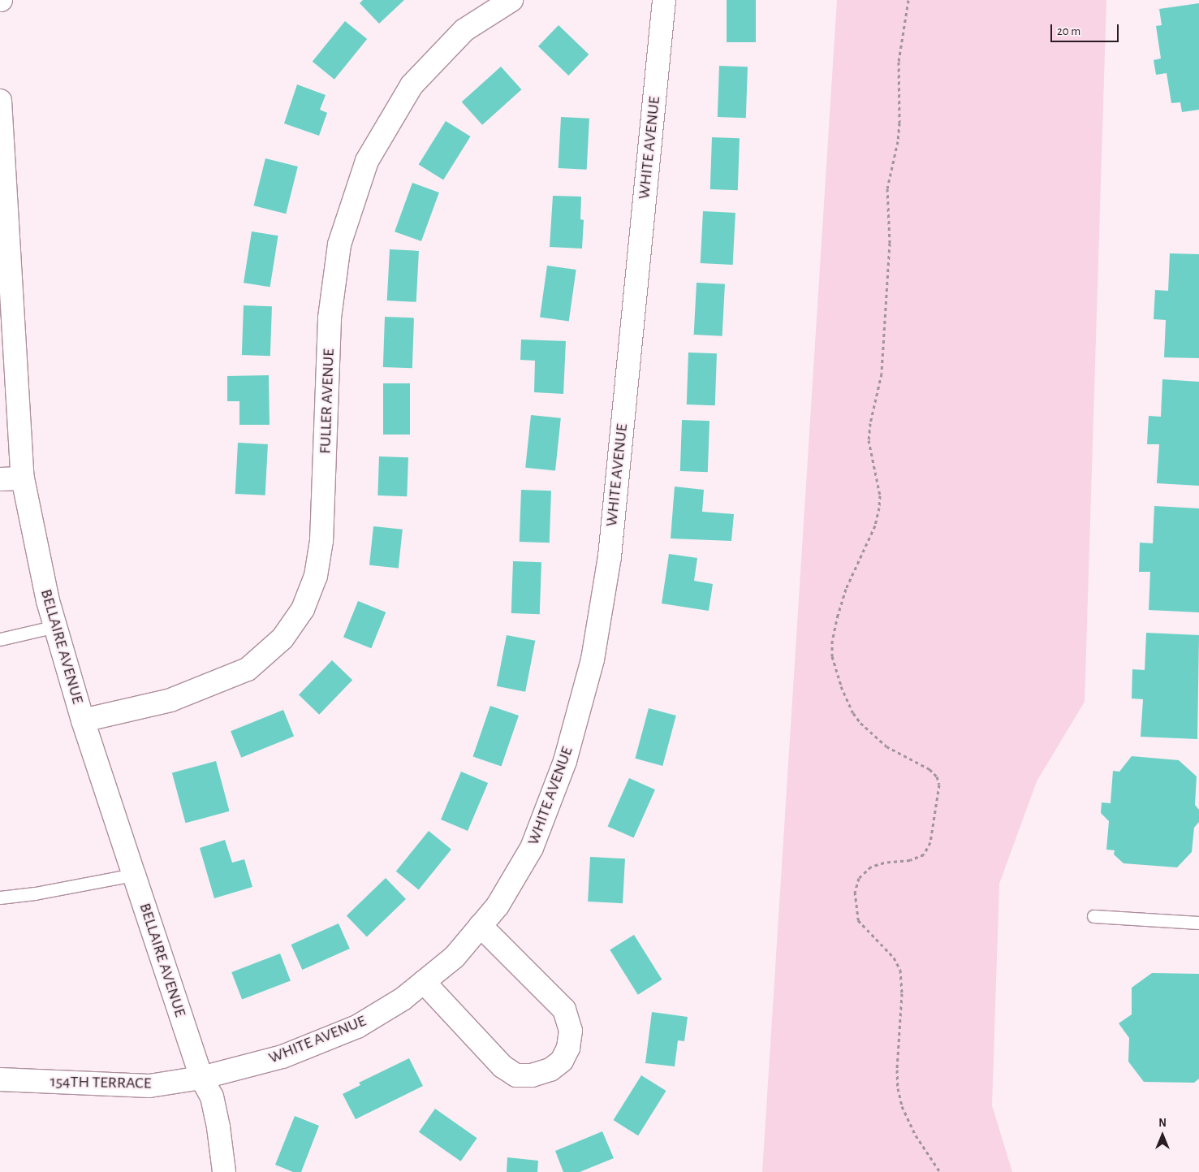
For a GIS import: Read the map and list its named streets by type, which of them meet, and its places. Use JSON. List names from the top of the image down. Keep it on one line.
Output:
{"streets":{"street":["WHITE AVENUE","FULLER AVENUE","BELLAIRE AVENUE","154TH TERRACE"]},"crossings":[["WHITE AVENUE","BELLAIRE AVENUE"],["WHITE AVENUE","154TH TERRACE"],["FULLER AVENUE","BELLAIRE AVENUE"],["BELLAIRE AVENUE","154TH TERRACE"]],"scale_bar":"20 m","north":"top"}
